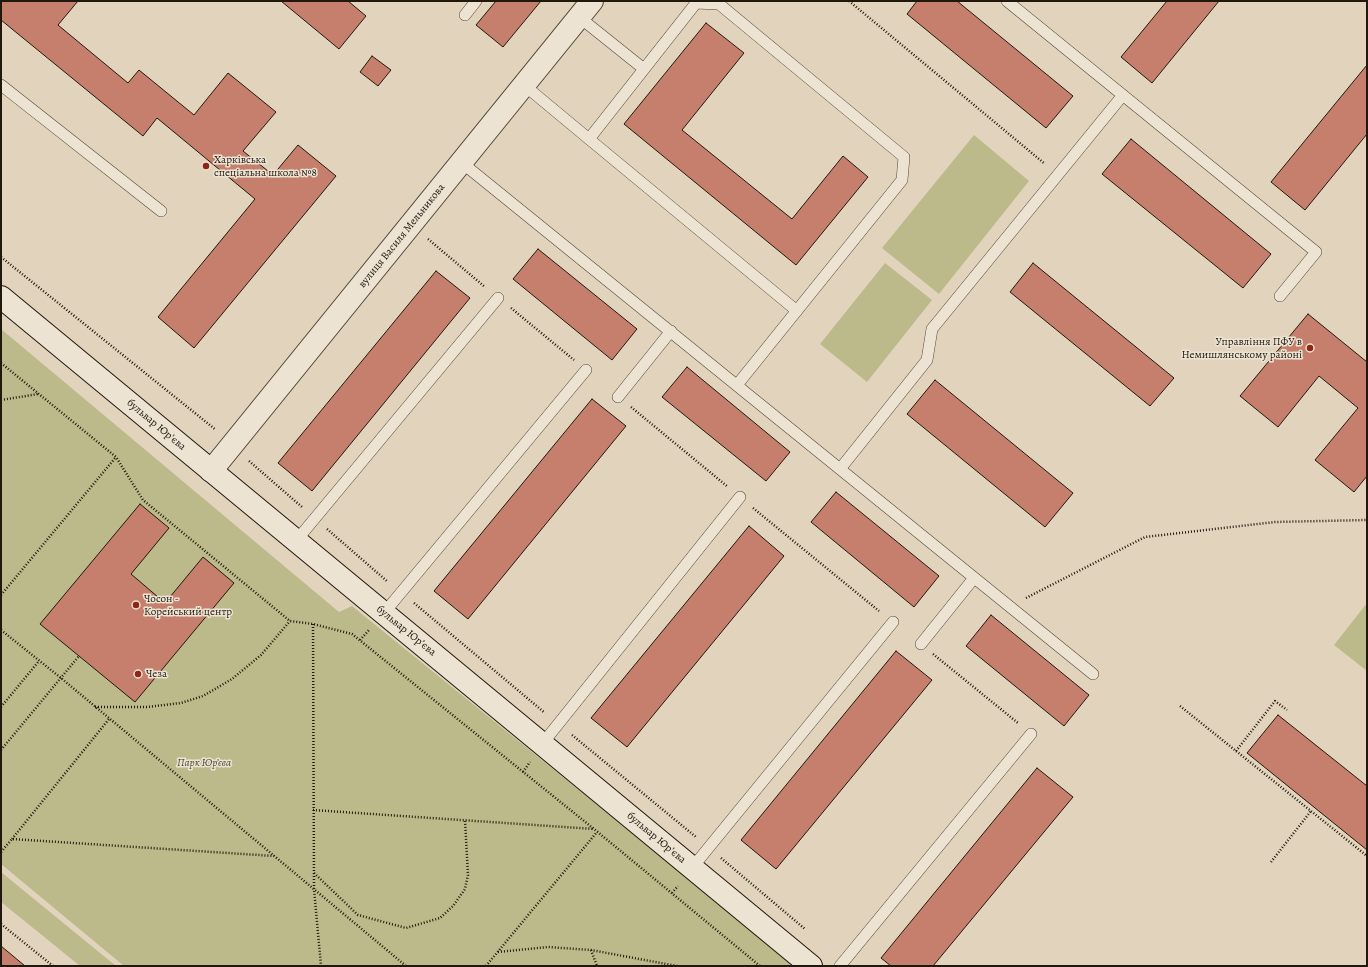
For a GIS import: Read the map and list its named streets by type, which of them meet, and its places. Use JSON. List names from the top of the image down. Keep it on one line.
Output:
{"streets":{"street":["вулиця Василя Мельникова","бульвар Юрʼєва"]},"crossings":[["вулиця Василя Мельникова","бульвар Юрʼєва"]],"parks":["Парк Юр’єва"],"places":["Харківська спеціальна школа №8","Управління ПФУ в Немишлянському районі","Чосон - Корейський центр","Чеза"]}
